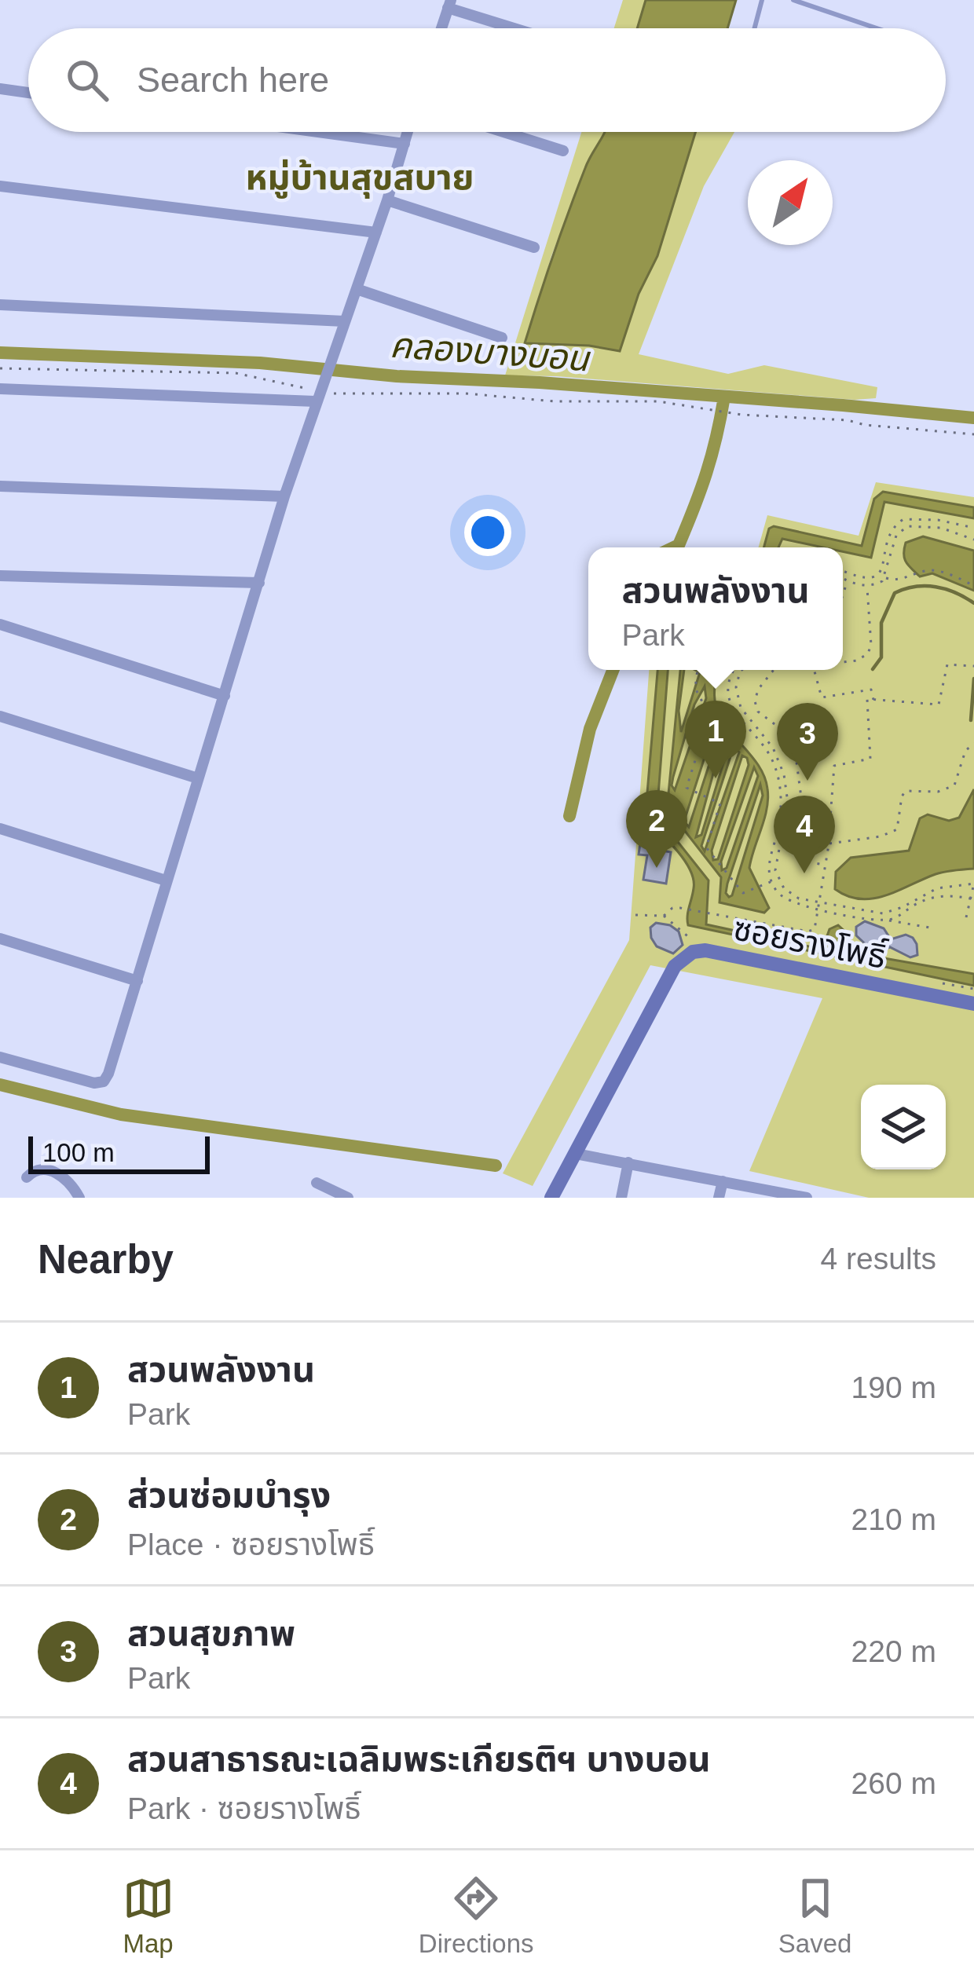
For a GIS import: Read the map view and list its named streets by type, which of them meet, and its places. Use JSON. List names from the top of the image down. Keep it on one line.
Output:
{"streets":{"street":["ซอยรางโพธิ์"]},"districts":["หมู่บ้านสุขสบาย"],"water":["คลองบางบอน"],"scale_bar":"100 m","north":"top right","page":{"search":"Search here","popup":["สวนพลังงาน","Park"],"pins":["1","3","2","4"],"scale":"100 m","heading":["Nearby","4 results"],"list":[{"mark":"1","name":"สวนพลังงาน","note":"Park","value":"190 m"},{"mark":"2","name":"ส่วนซ่อมบำรุง","note":"Place · ซอยรางโพธิ์","value":"210 m"},{"mark":"3","name":"สวนสุขภาพ","note":"Park","value":"220 m"},{"mark":"4","name":"สวนสาธารณะเฉลิมพระเกียรติฯ บางบอน","note":"Park · ซอยรางโพธิ์","value":"260 m"}],"nav":["Map","Directions","Saved"]}}
